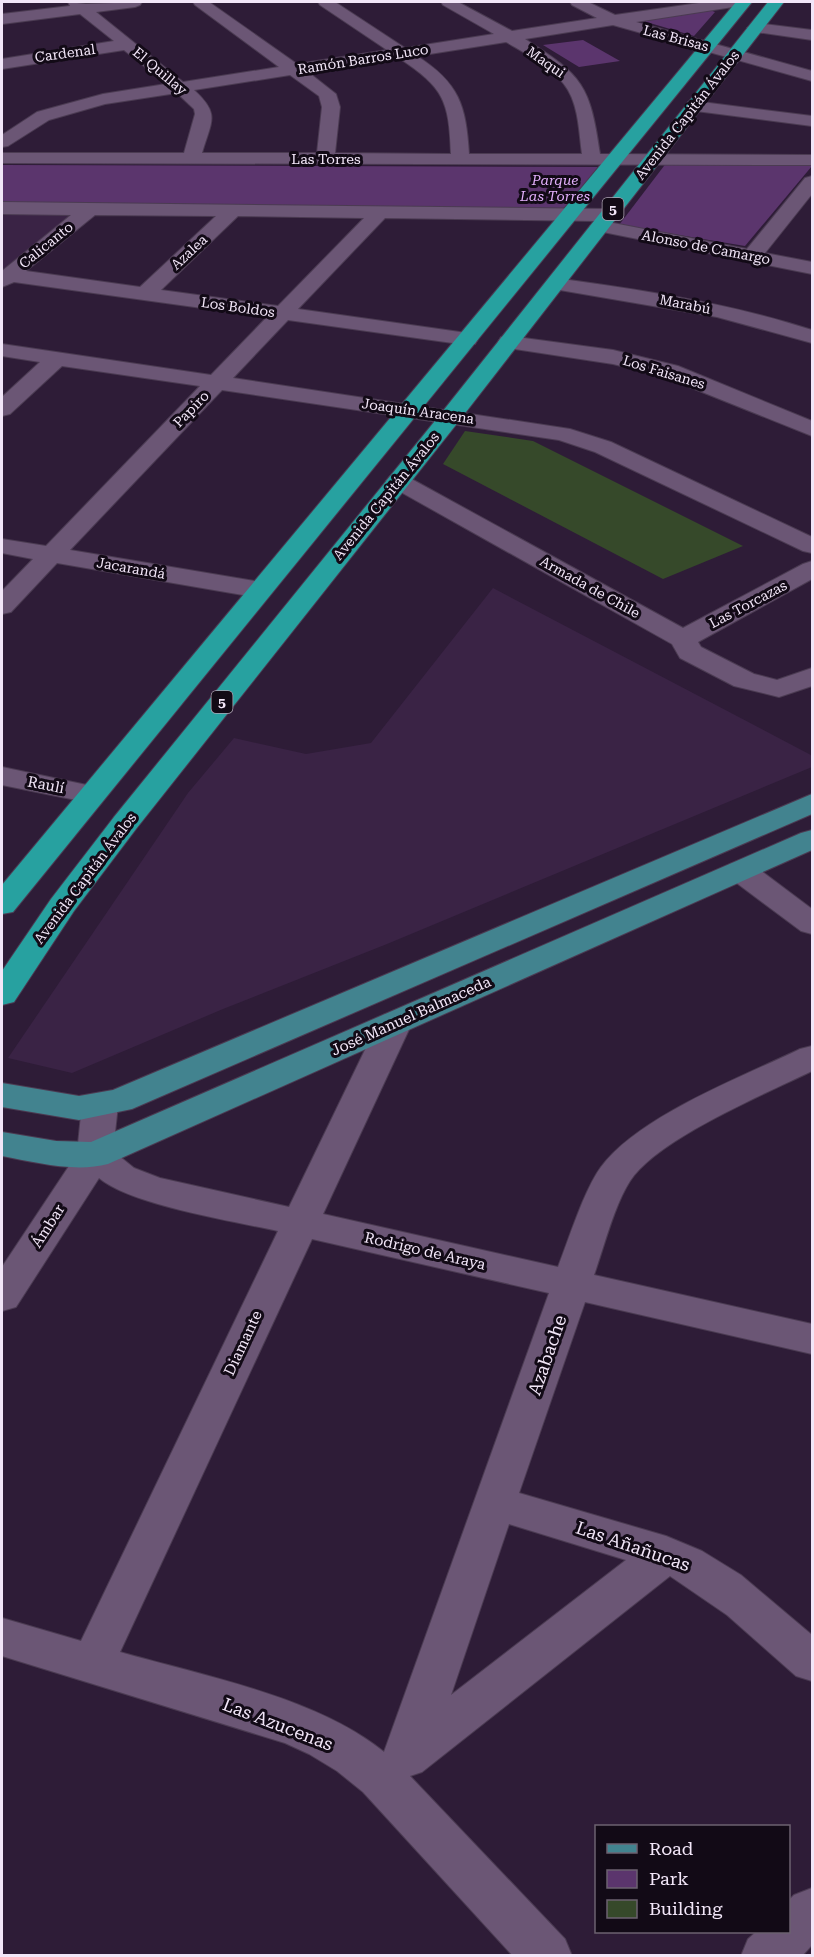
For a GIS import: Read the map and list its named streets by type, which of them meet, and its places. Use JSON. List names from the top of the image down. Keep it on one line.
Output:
{"streets":{"highway":["Avenida Capitán Ávalos","5"],"main road":["José Manuel Balmaceda"],"street":["Las Brisas","Cardenal","Ramón Barros Luco","Maqui","El Quillay","Las Torres","Calicanto","Alonso de Camargo","Azalea","Marabú","Los Boldos","Los Faisanes","Papiro","Joaquín Aracena","Jacarandá","Armada de Chile","Las Torcazas","Raulí","Ámbar","Rodrigo de Araya","Diamante","Azabache","Las Añañucas","Las Azucenas"]},"crossings":[["Las Brisas","Ramón Barros Luco"],["Las Brisas","Avenida Capitán Ávalos"],["Cardenal","El Quillay"],["Ramón Barros Luco","Maqui"],["Ramón Barros Luco","El Quillay"],["Maqui","Las Torres"],["El Quillay","Las Torres"],["Avenida Capitán Ávalos","Las Torres"],["Avenida Capitán Ávalos","Alonso de Camargo"],["Avenida Capitán Ávalos","Marabú"],["Avenida Capitán Ávalos","Los Boldos"],["Avenida Capitán Ávalos","Los Faisanes"],["Avenida Capitán Ávalos","Joaquín Aracena"],["Avenida Capitán Ávalos","Jacarandá"],["Avenida Capitán Ávalos","Armada de Chile"],["Avenida Capitán Ávalos","Raulí"],["Calicanto","Los Boldos"],["Azalea","Los Boldos"],["Los Boldos","Papiro"],["Papiro","Joaquín Aracena"],["Papiro","Jacarandá"],["Armada de Chile","Las Torcazas"],["José Manuel Balmaceda","Ámbar"],["José Manuel Balmaceda","Rodrigo de Araya"],["José Manuel Balmaceda","Diamante"],["Ámbar","Rodrigo de Araya"],["Rodrigo de Araya","Diamante"],["Rodrigo de Araya","Azabache"],["Diamante","Las Azucenas"],["Azabache","Las Añañucas"],["Azabache","Las Azucenas"]],"parks":["Parque Las Torres"],"legend":["Road","Park","Building"]}
